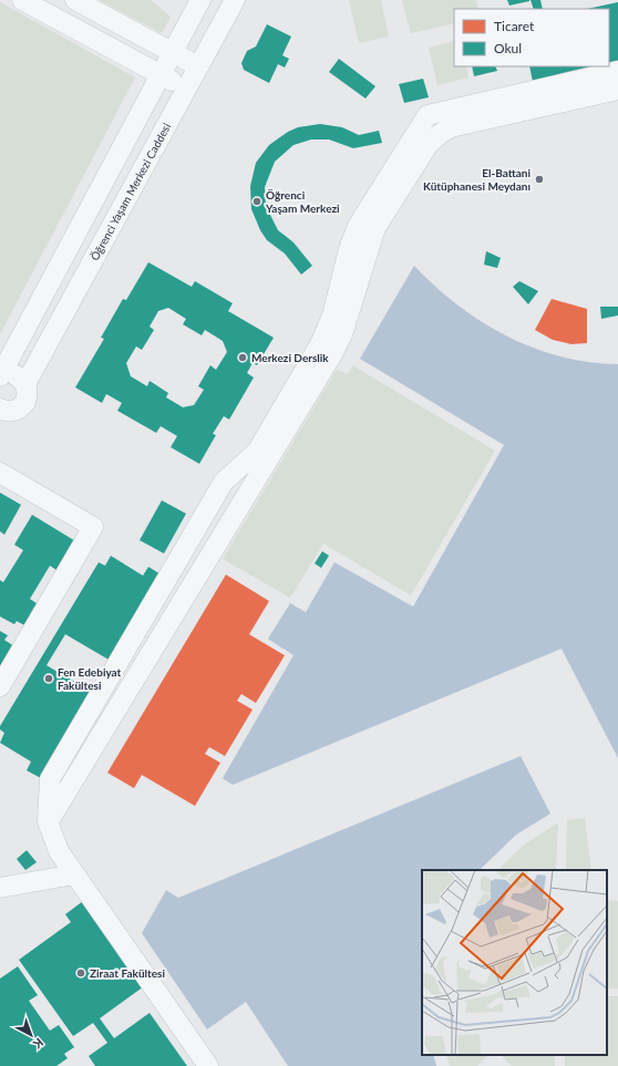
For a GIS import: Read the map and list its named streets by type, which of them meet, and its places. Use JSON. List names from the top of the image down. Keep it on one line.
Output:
{"streets":{"street":["Öğrenci Yaşam Merkezi Caddesi"]},"places":["El-Battani Kütüphanesi Meydanı","Öğrenci Yaşam Merkezi","Merkezi Derslik","Fen Edebiyat Fakültesi","Ziraat Fakültesi"],"legend":["Ticaret","Okul"],"north":"bottom right"}
